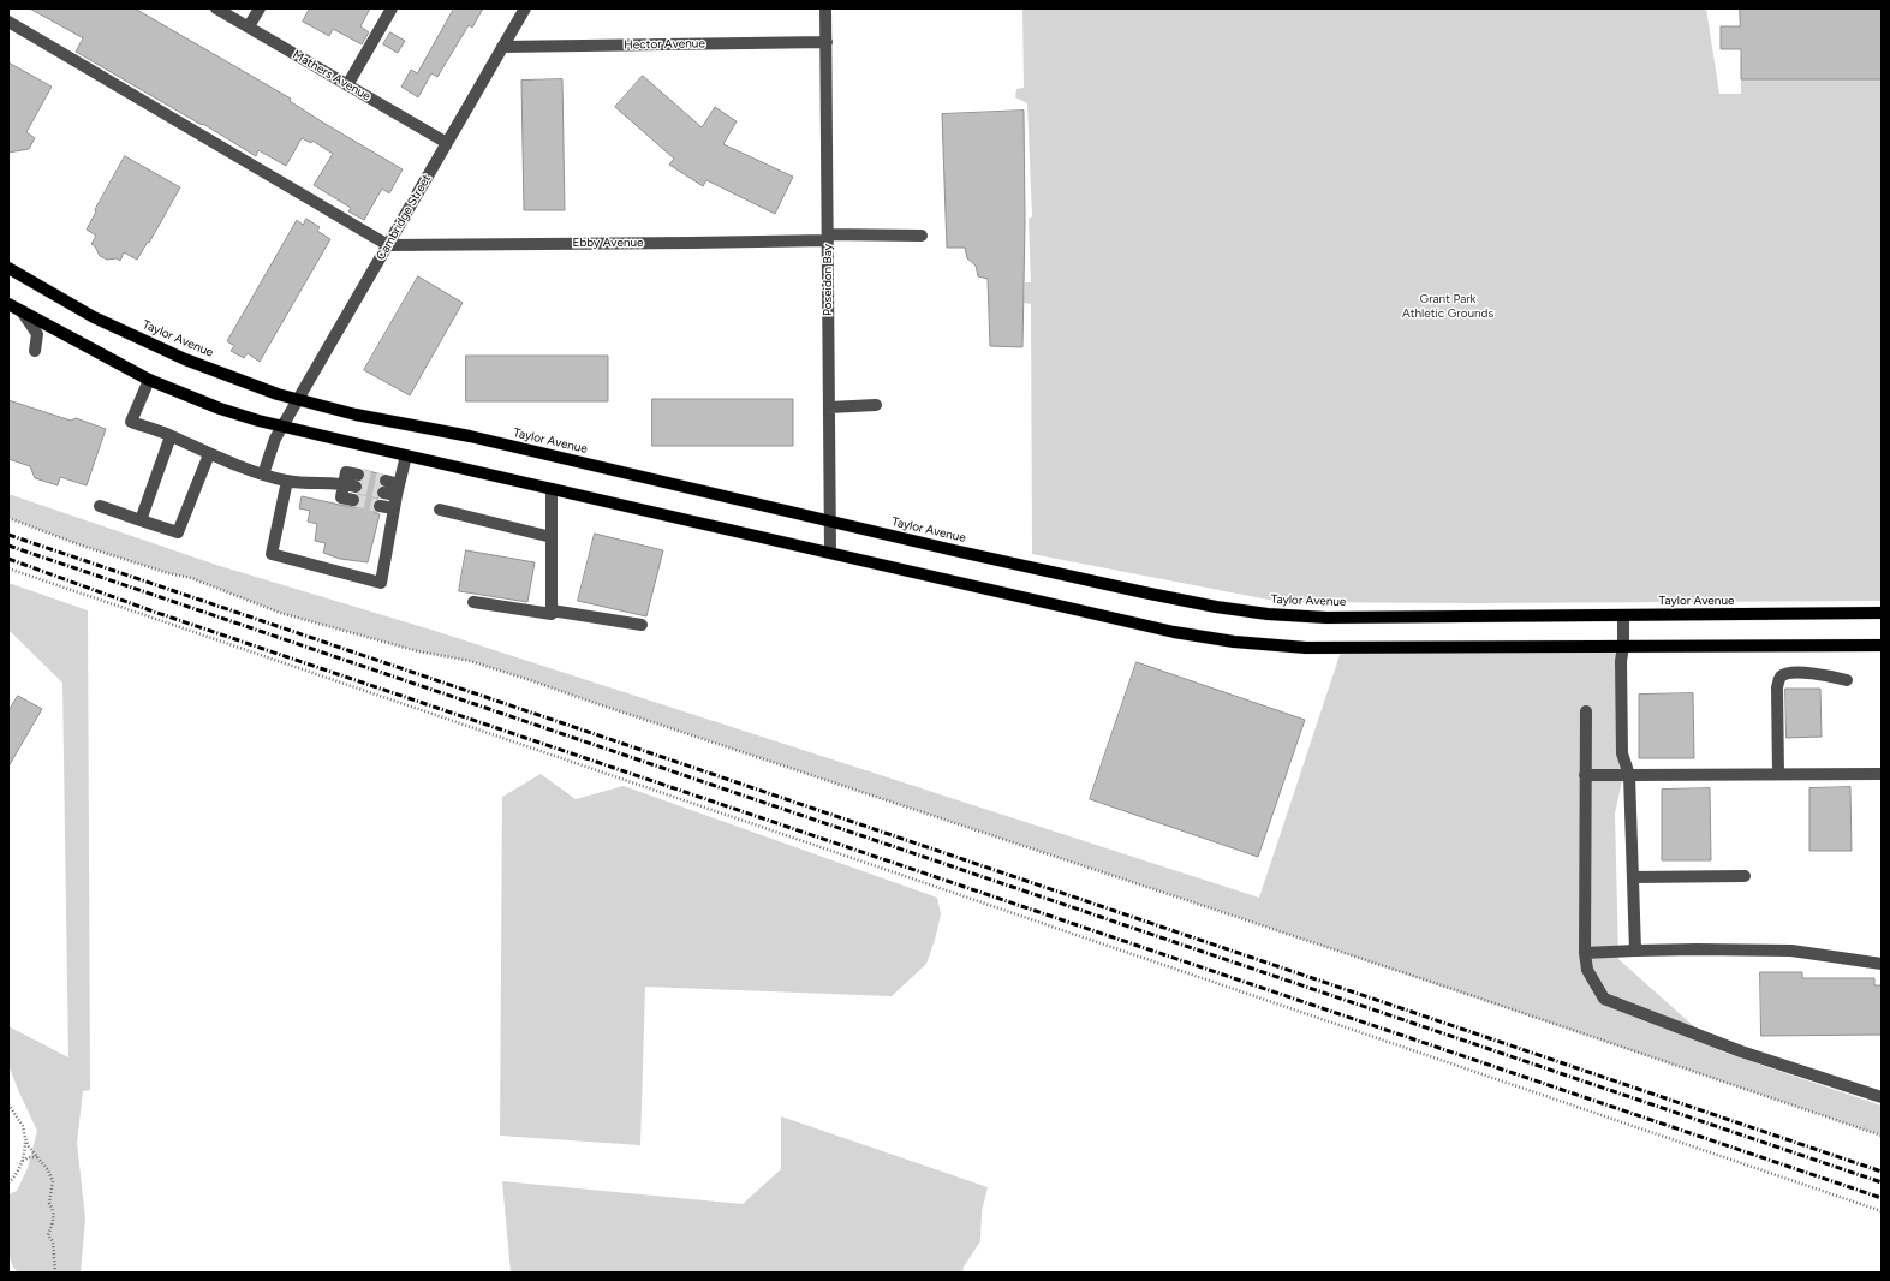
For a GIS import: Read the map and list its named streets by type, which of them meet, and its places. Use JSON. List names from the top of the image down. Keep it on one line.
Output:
{"streets":{"main road":["Taylor Avenue"],"street":["Hector Avenue","Mathers Avenue","Cambridge Street","Ebby Avenue","Poseidon Bay"]},"crossings":[["Hector Avenue","Cambridge Street"],["Hector Avenue","Poseidon Bay"],["Mathers Avenue","Cambridge Street"],["Cambridge Street","Ebby Avenue"],["Cambridge Street","Taylor Avenue"],["Ebby Avenue","Poseidon Bay"],["Poseidon Bay","Taylor Avenue"]],"parks":["Grant Park Athletic Grounds"]}
